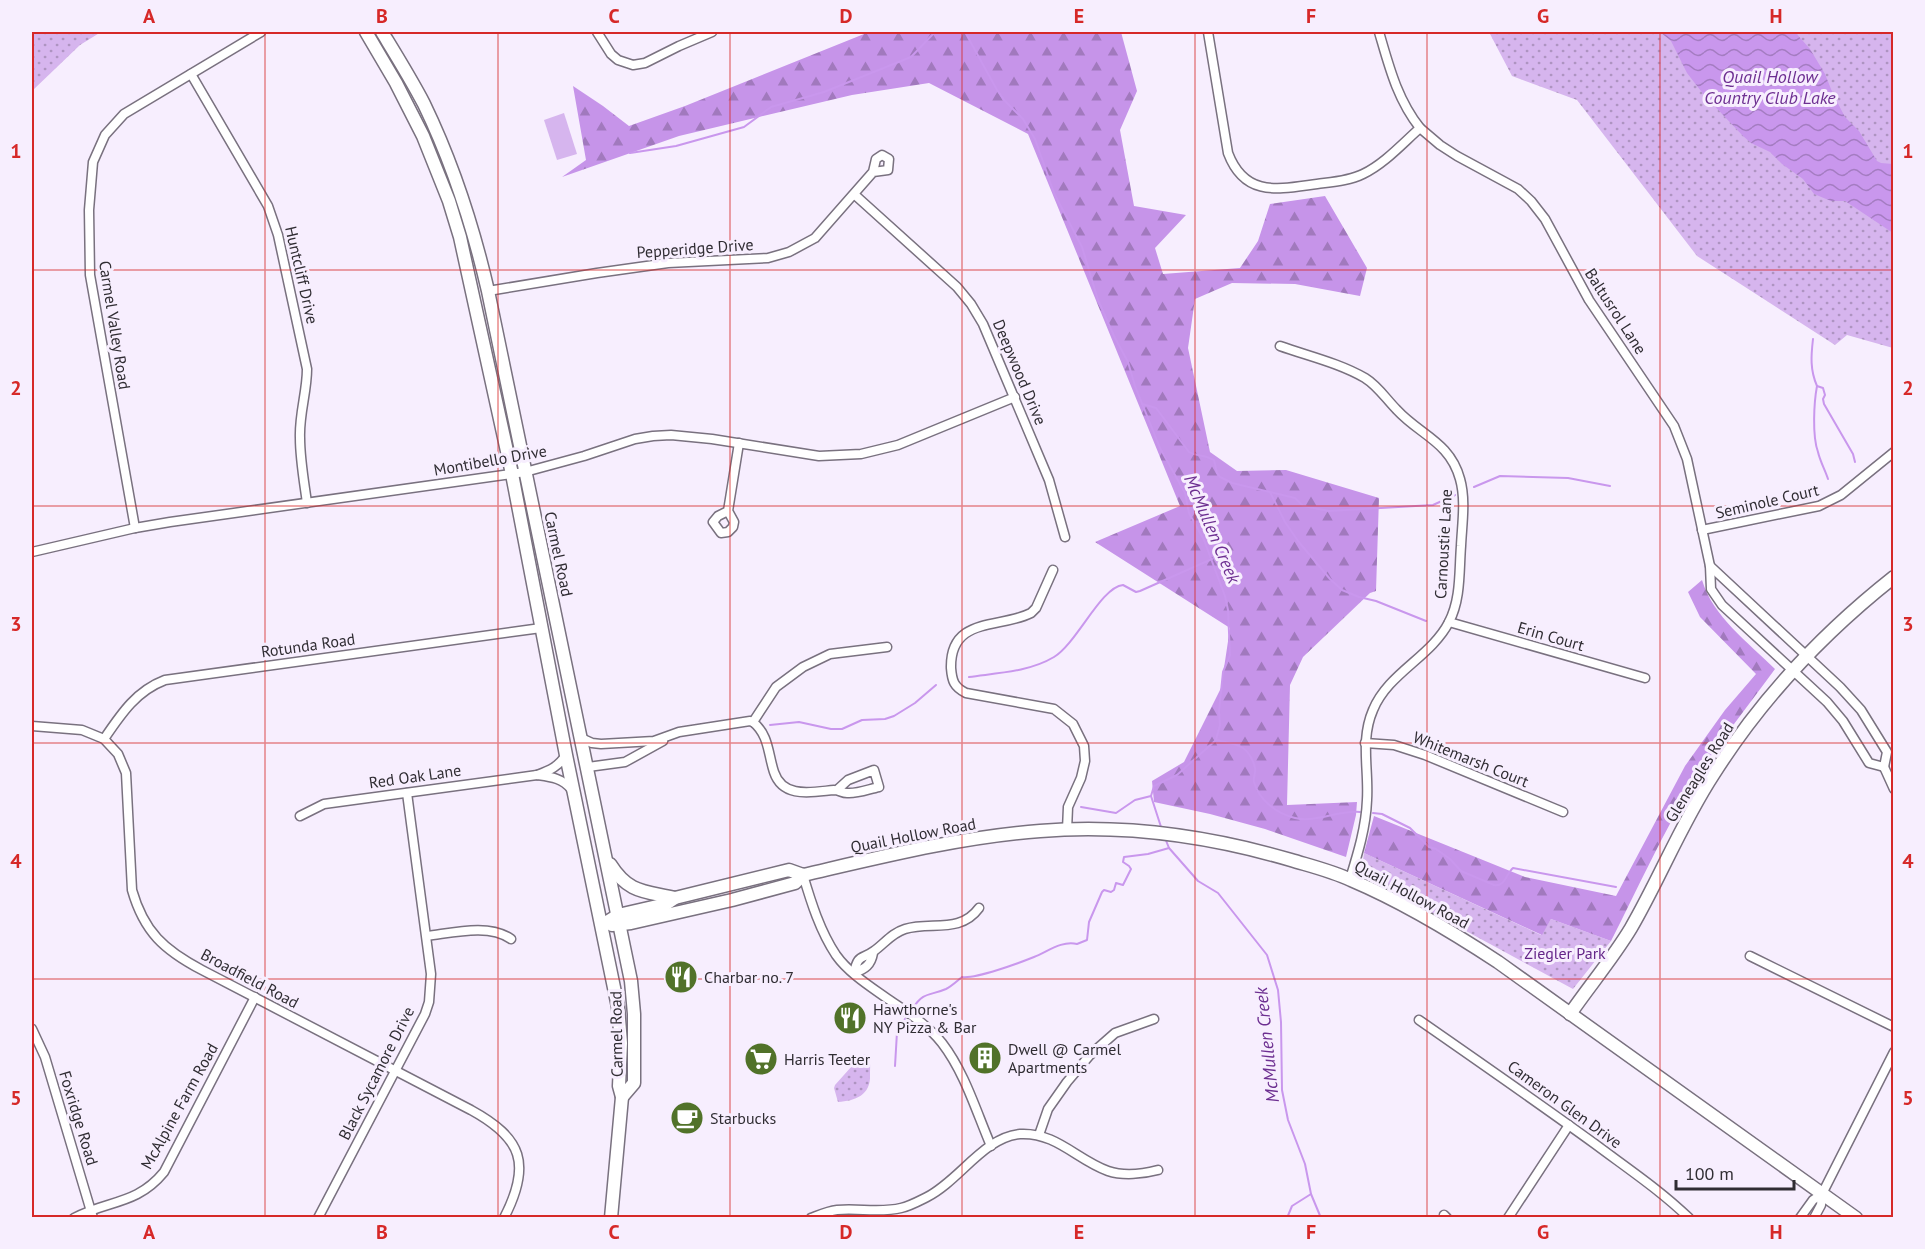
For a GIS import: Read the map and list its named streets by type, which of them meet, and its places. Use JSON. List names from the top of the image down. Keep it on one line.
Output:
{"streets":{"main road":["Carmel Road","Gleneagles Road","Quail Hollow Road"],"street":["Pepperidge Drive","Huntcliff Drive","Baltusrol Lane","Carmel Valley Road","Deepwood Drive","Montibello Drive","Seminole Court","Carnoustie Lane","Erin Court","Rotunda Road","Whitemarsh Court","Red Oak Lane","Broadfield Road","Black Sycamore Drive","Cameron Glen Drive","McAlpine Farm Road","Foxridge Road"]},"crossings":[["Pepperidge Drive","Deepwood Drive"],["Pepperidge Drive","Carmel Road"],["Huntcliff Drive","Carmel Valley Road"],["Huntcliff Drive","Montibello Drive"],["Baltusrol Lane","Seminole Court"],["Baltusrol Lane","Gleneagles Road"],["Carmel Valley Road","Montibello Drive"],["Deepwood Drive","Montibello Drive"],["Montibello Drive","Carmel Road"],["Carnoustie Lane","Erin Court"],["Carnoustie Lane","Whitemarsh Court"],["Carnoustie Lane","Quail Hollow Road"],["Carmel Road","Rotunda Road"],["Carmel Road","Red Oak Lane"],["Carmel Road","Quail Hollow Road"],["Rotunda Road","Broadfield Road"],["Gleneagles Road","Quail Hollow Road"],["Red Oak Lane","Black Sycamore Drive"],["Broadfield Road","Black Sycamore Drive"],["Broadfield Road","McAlpine Farm Road"],["McAlpine Farm Road","Foxridge Road"]],"water":["Quail Hollow Country Club Lake","McMullen Creek"],"parks":["Ziegler Park"],"places":{"restaurant":["Charbar no. 7","Hawthorne's NY Pizza & Bar"],"building":["Dwell @ Carmel Apartments"],"supermarket":["Harris Teeter"],"cafe":["Starbucks"]},"scale_bar":"100 m","grid":{"columns":["A","B","C","D","E","F","G","H"],"rows":["1","2","3","4","5"]}}
